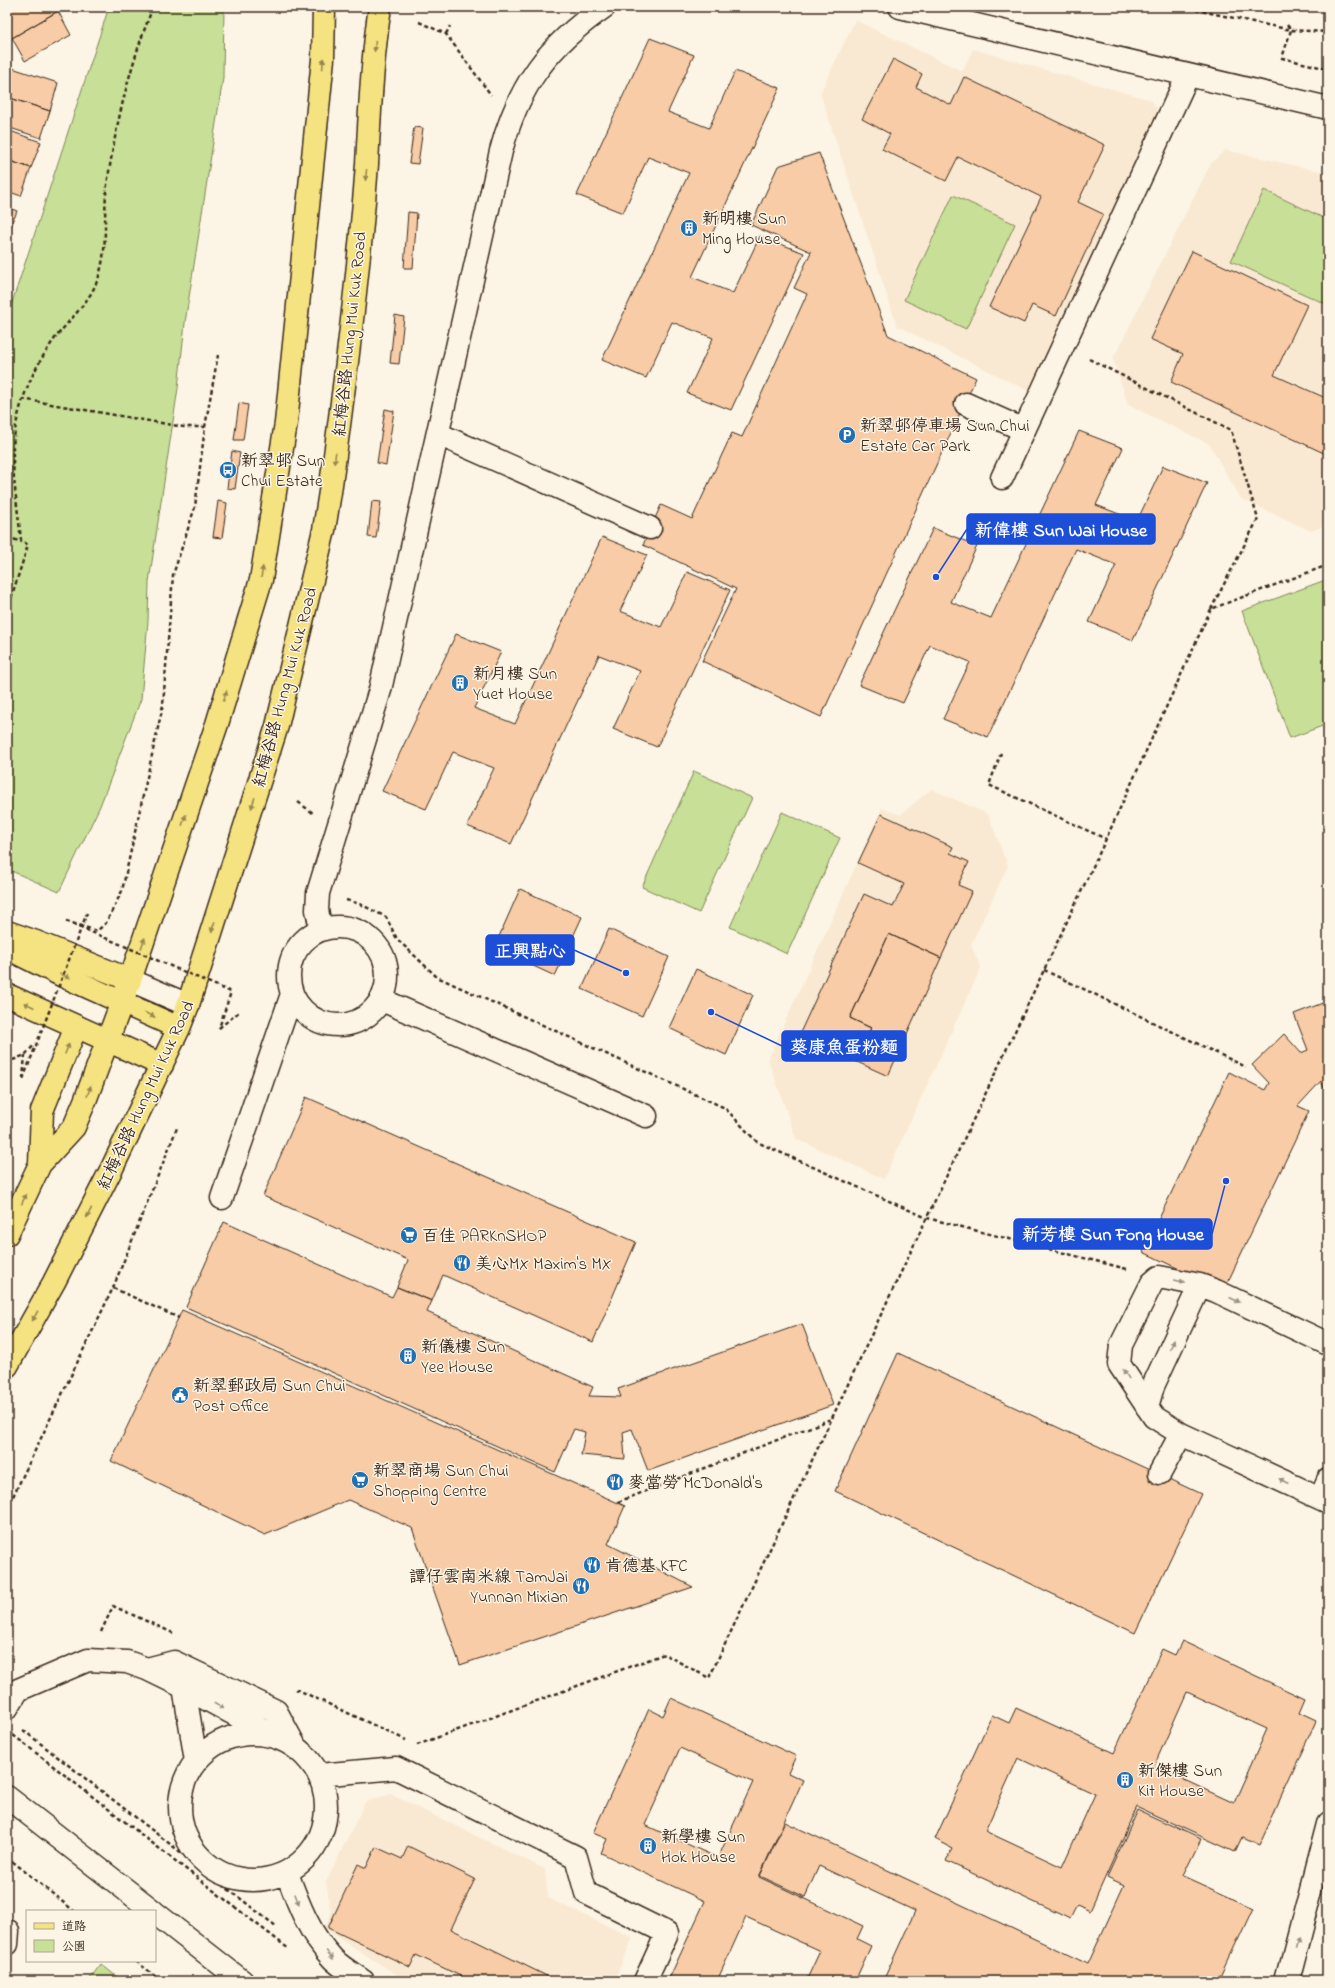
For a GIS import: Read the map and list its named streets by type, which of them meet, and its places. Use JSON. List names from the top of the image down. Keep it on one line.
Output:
{"streets":{"main road":["紅梅谷路 Hung Mui Kuk Road"]},"places":{"building":["新明樓 Sun Ming House","新月樓 Sun Yuet House","新儀樓 Sun Yee House","新傑樓 Sun Kit House","新學樓 Sun Hok House"],"parking":["新翠邨停車場 Sun Chui Estate Car Park"],"bus stop":["新翠邨 Sun Chui Estate"],"other":["新偉樓 Sun Wai House","正興點心","葵康魚蛋粉麵","新芳樓 Sun Fong House"],"supermarket":["百佳 PARKnSHOP","新翠商場 Sun Chui Shopping Centre"],"restaurant":["美心MX Maxim's MX","麥當勞 McDonald's","肯德基 KFC","譚仔雲南米線 TamJai Yunnan Mixian"],"public building":["新翠郵政局 Sun Chui Post Office"]},"legend":["道路","公園"]}
